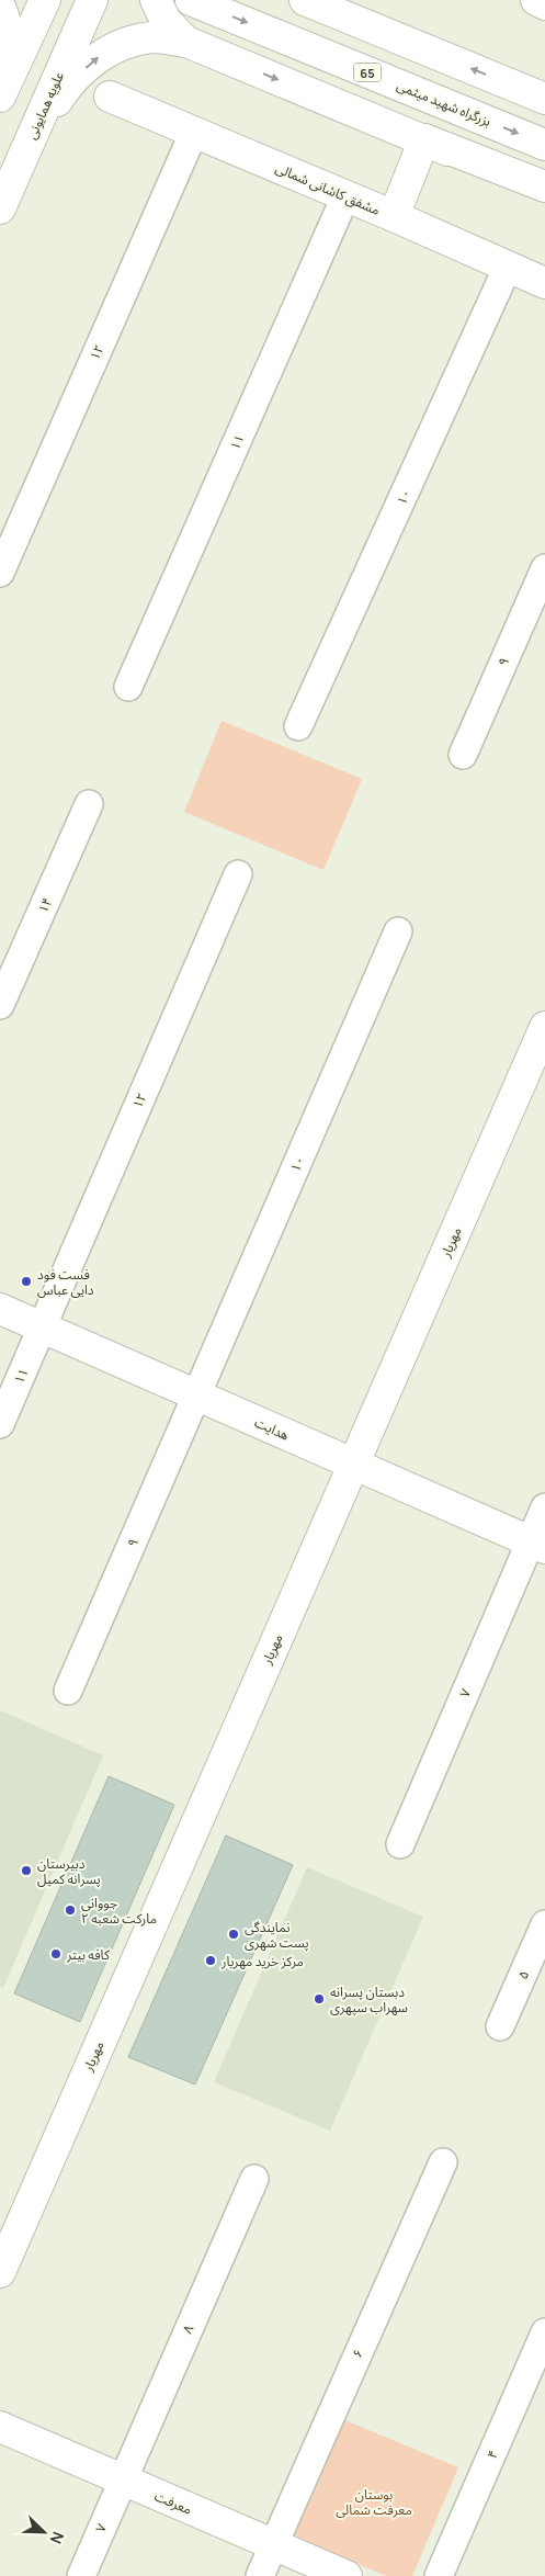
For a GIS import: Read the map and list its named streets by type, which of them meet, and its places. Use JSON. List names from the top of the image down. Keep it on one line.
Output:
{"streets":{"main road":["65","بزرگراه شهید میثمی","علویه همایونی","مشفق کاشانی شمالی","مهریار","هدایت","معرفت"],"street":["۱۲","۱۱","۱۰","۹","۱۴","۷","۵","۸","۶","۴"]},"crossings":[["مشفق کاشانی شمالی","۱۲"],["مشفق کاشانی شمالی","۱۱"],["مشفق کاشانی شمالی","۱۰"],["۱۲","۱۱"],["۱۲","هدایت"],["۱۱","هدایت"],["۱۰","۹"],["۱۰","هدایت"],["۹","هدایت"],["مهریار","هدایت"],["هدایت","۷"],["۷","۸"],["۷","معرفت"],["۸","معرفت"],["۶","معرفت"]],"parks":["بوستان معرفت شمالی"],"places":["فست فود دایی عباس","دبیرستان پسرانه کمیل","جووانی مارکت شعبه ۲","نمایندگی پست شهری","کافه بیتر","مرکز خرید مهریار","دبستان پسرانه سهراب سپهری"],"north":"bottom right"}
